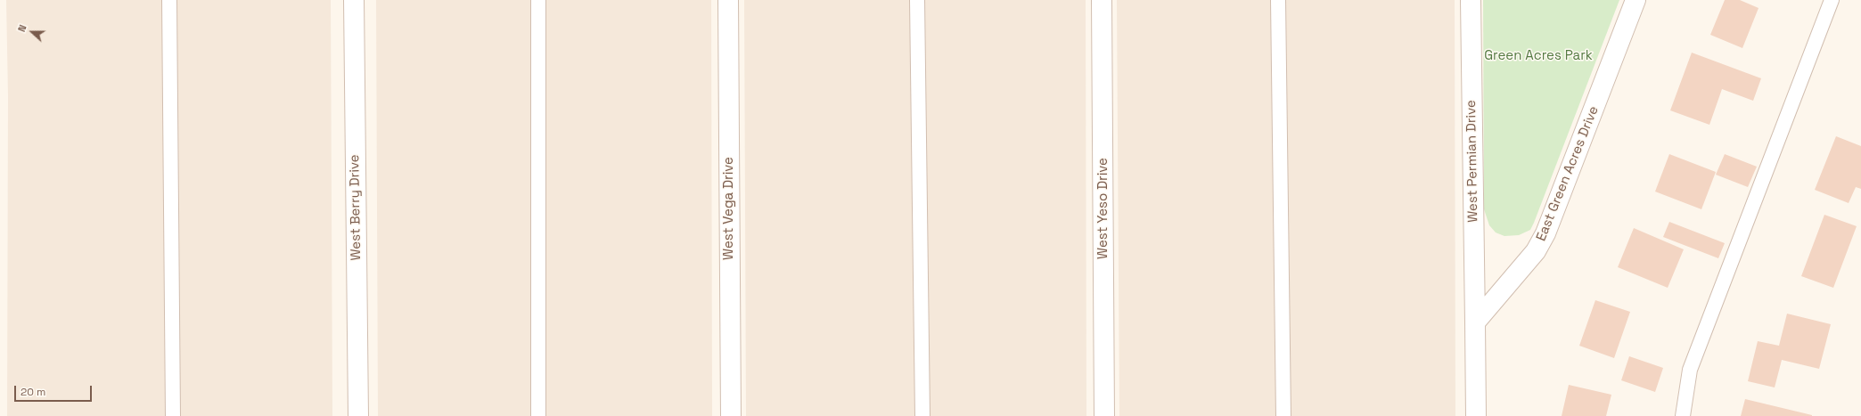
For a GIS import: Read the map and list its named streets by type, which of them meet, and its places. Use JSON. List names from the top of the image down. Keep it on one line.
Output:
{"streets":{"street":["West Permian Drive","East Green Acres Drive","West Berry Drive","West Vega Drive","West Yeso Drive"]},"crossings":[["West Permian Drive","East Green Acres Drive"]],"parks":["Green Acres Park"],"scale_bar":"20 m","north":"left"}
